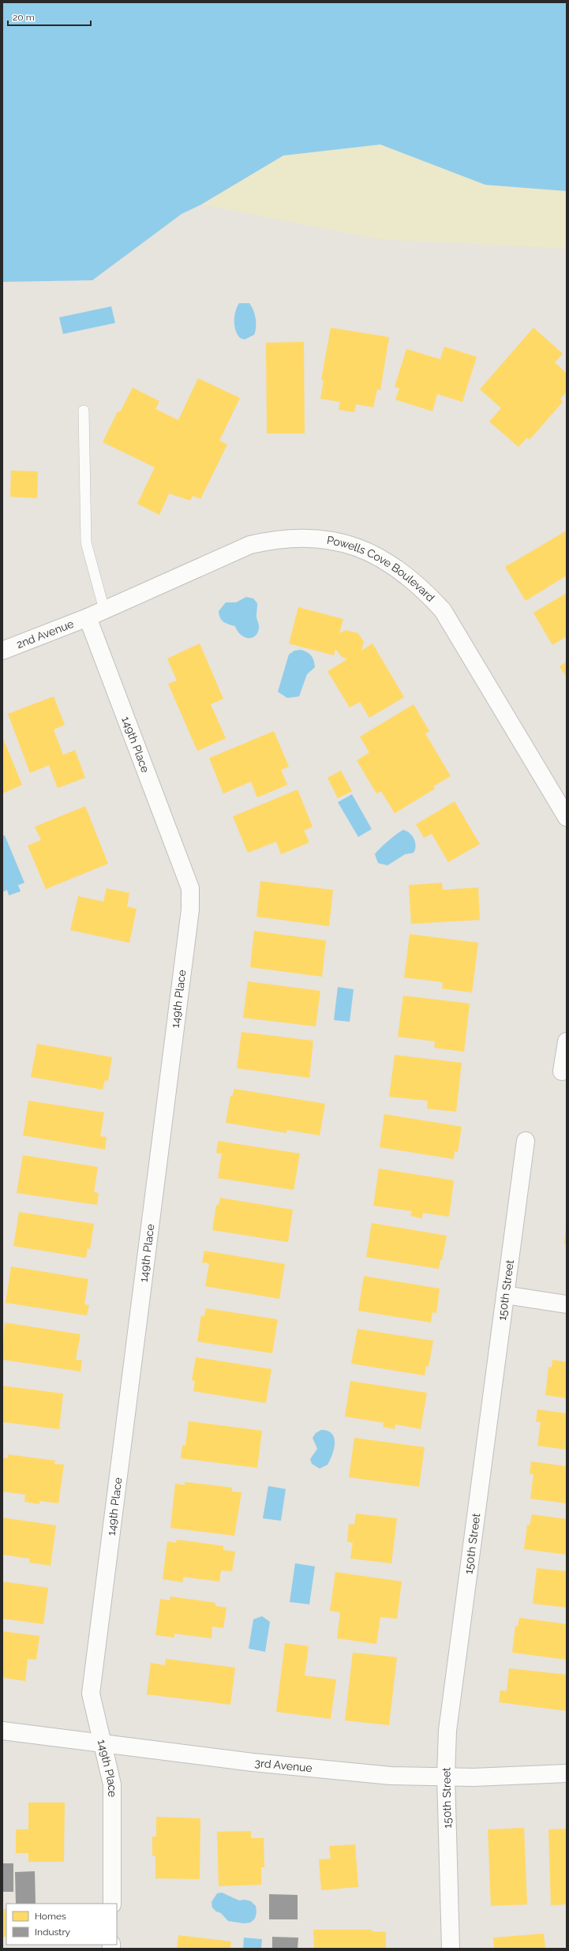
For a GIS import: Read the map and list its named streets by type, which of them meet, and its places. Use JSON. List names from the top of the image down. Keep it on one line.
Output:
{"streets":{"street":["Powells Cove Boulevard","2nd Avenue","149th Place","150th Street","3rd Avenue"]},"crossings":[["Powells Cove Boulevard","2nd Avenue"],["Powells Cove Boulevard","149th Place"],["2nd Avenue","149th Place"],["149th Place","3rd Avenue"],["150th Street","3rd Avenue"]],"legend":["Homes","Industry"],"scale_bar":"20 m"}
